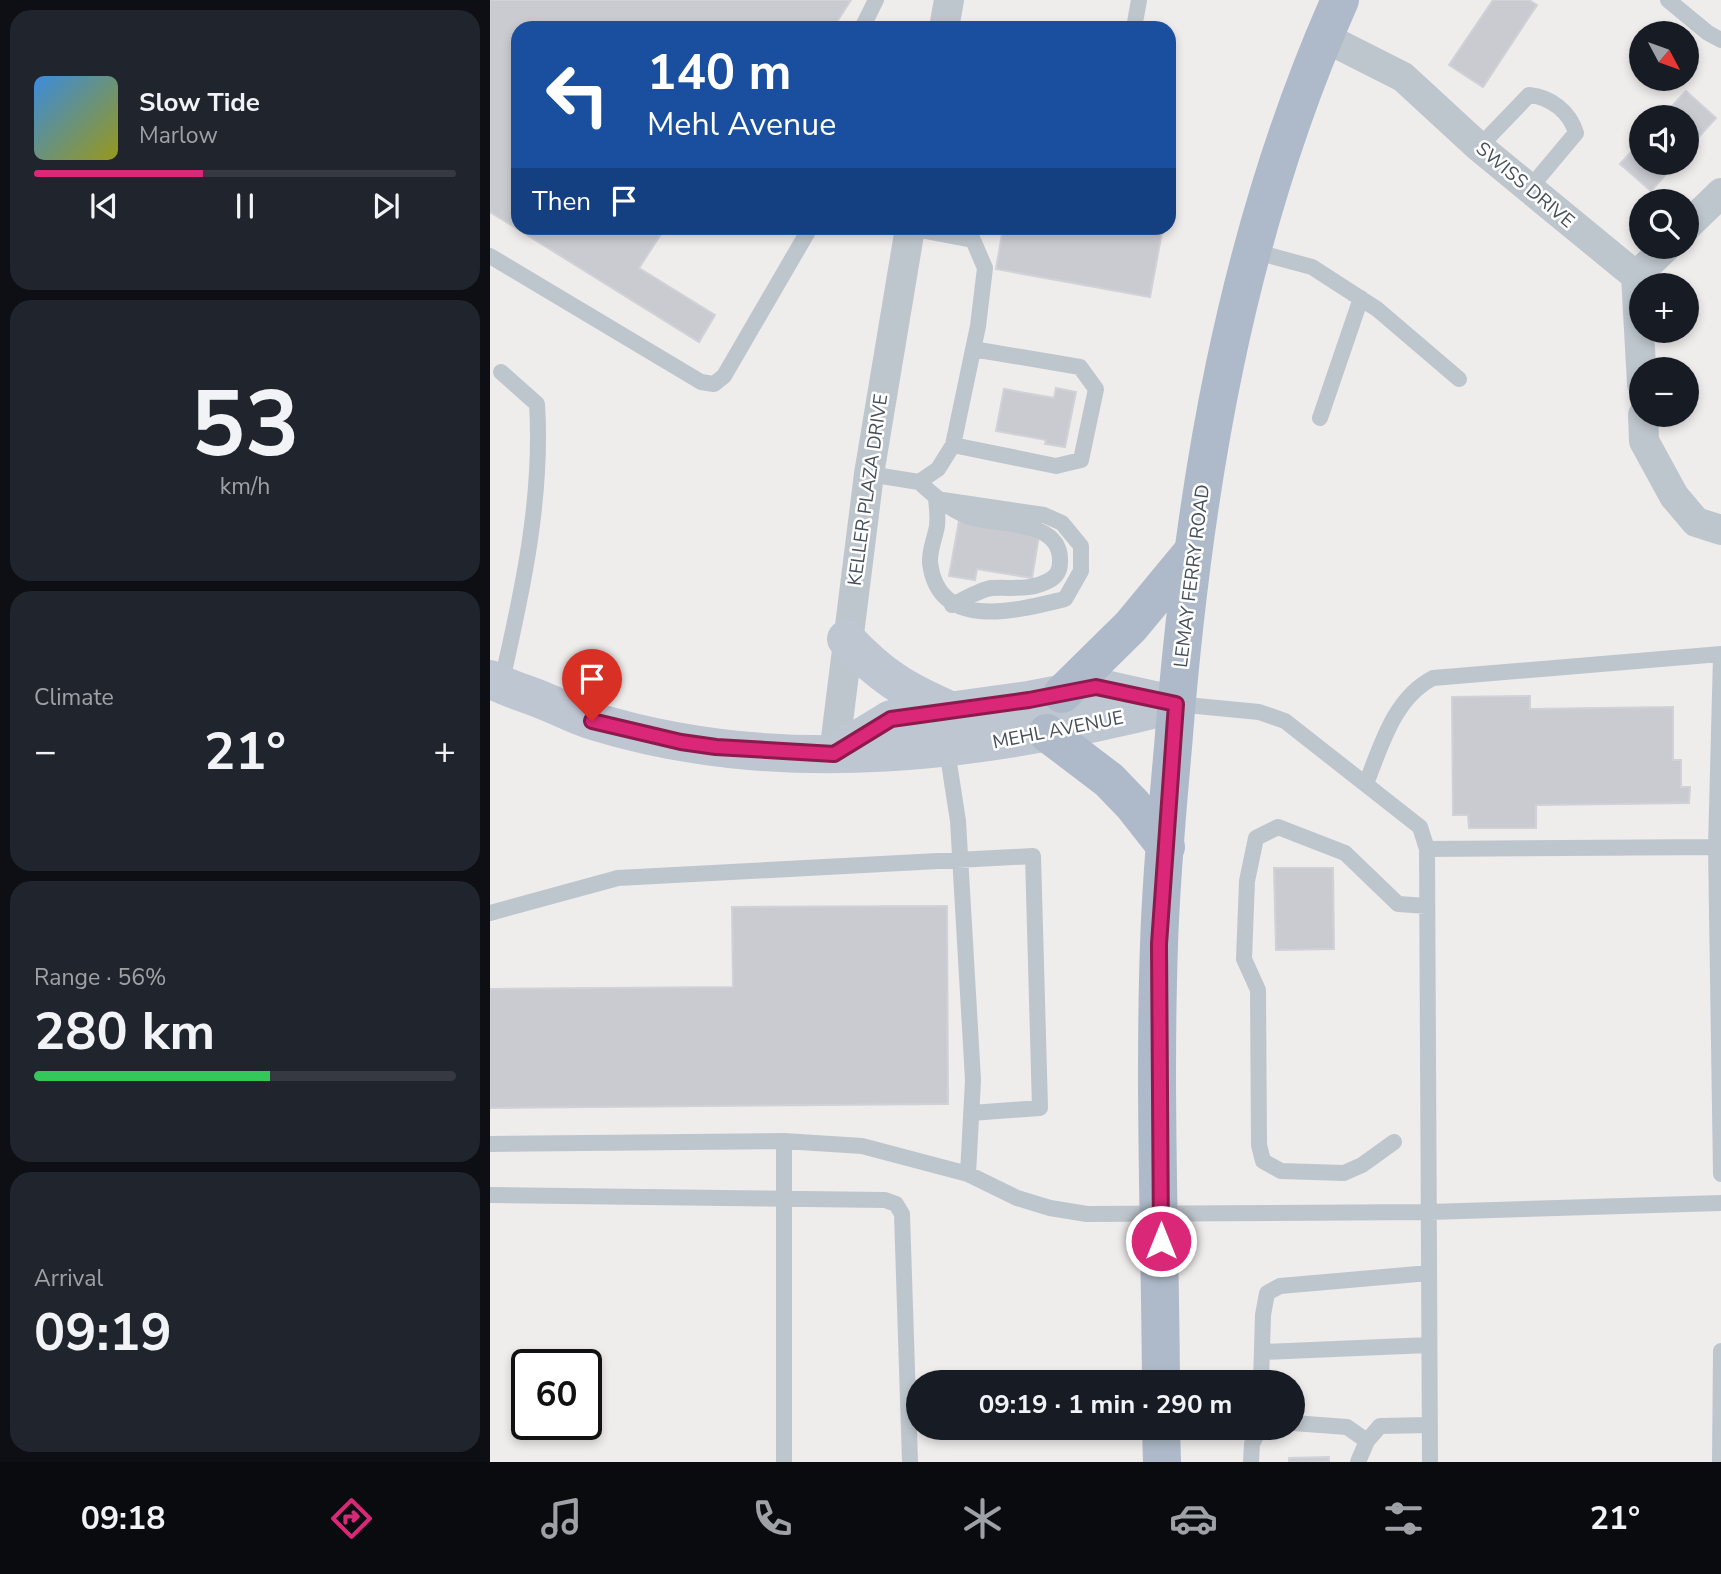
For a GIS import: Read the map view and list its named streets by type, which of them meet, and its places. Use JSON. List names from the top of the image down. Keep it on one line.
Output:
{"streets":{"main road":["LEMAY FERRY ROAD"],"street":["SWISS DRIVE","KELLER PLAZA DRIVE","MEHL AVENUE"]},"crossings":[["SWISS DRIVE","LEMAY FERRY ROAD"],["KELLER PLAZA DRIVE","MEHL AVENUE"],["LEMAY FERRY ROAD","MEHL AVENUE"]],"north":"bottom right","page":{"map_buttons":["+","−"],"turn":["140 m","Mehl Avenue"],"song":["Slow Tide","Marlow"],"then":"Then","tile":[["53","km/h"],"Climate",["Range · 56%","280 km"],["Arrival","09:19"]],"heat":["−","21°","+"],"limit":"60","trip":"09:19 · 1 min · 290 m","tabs":["09:18","21°"]}}
